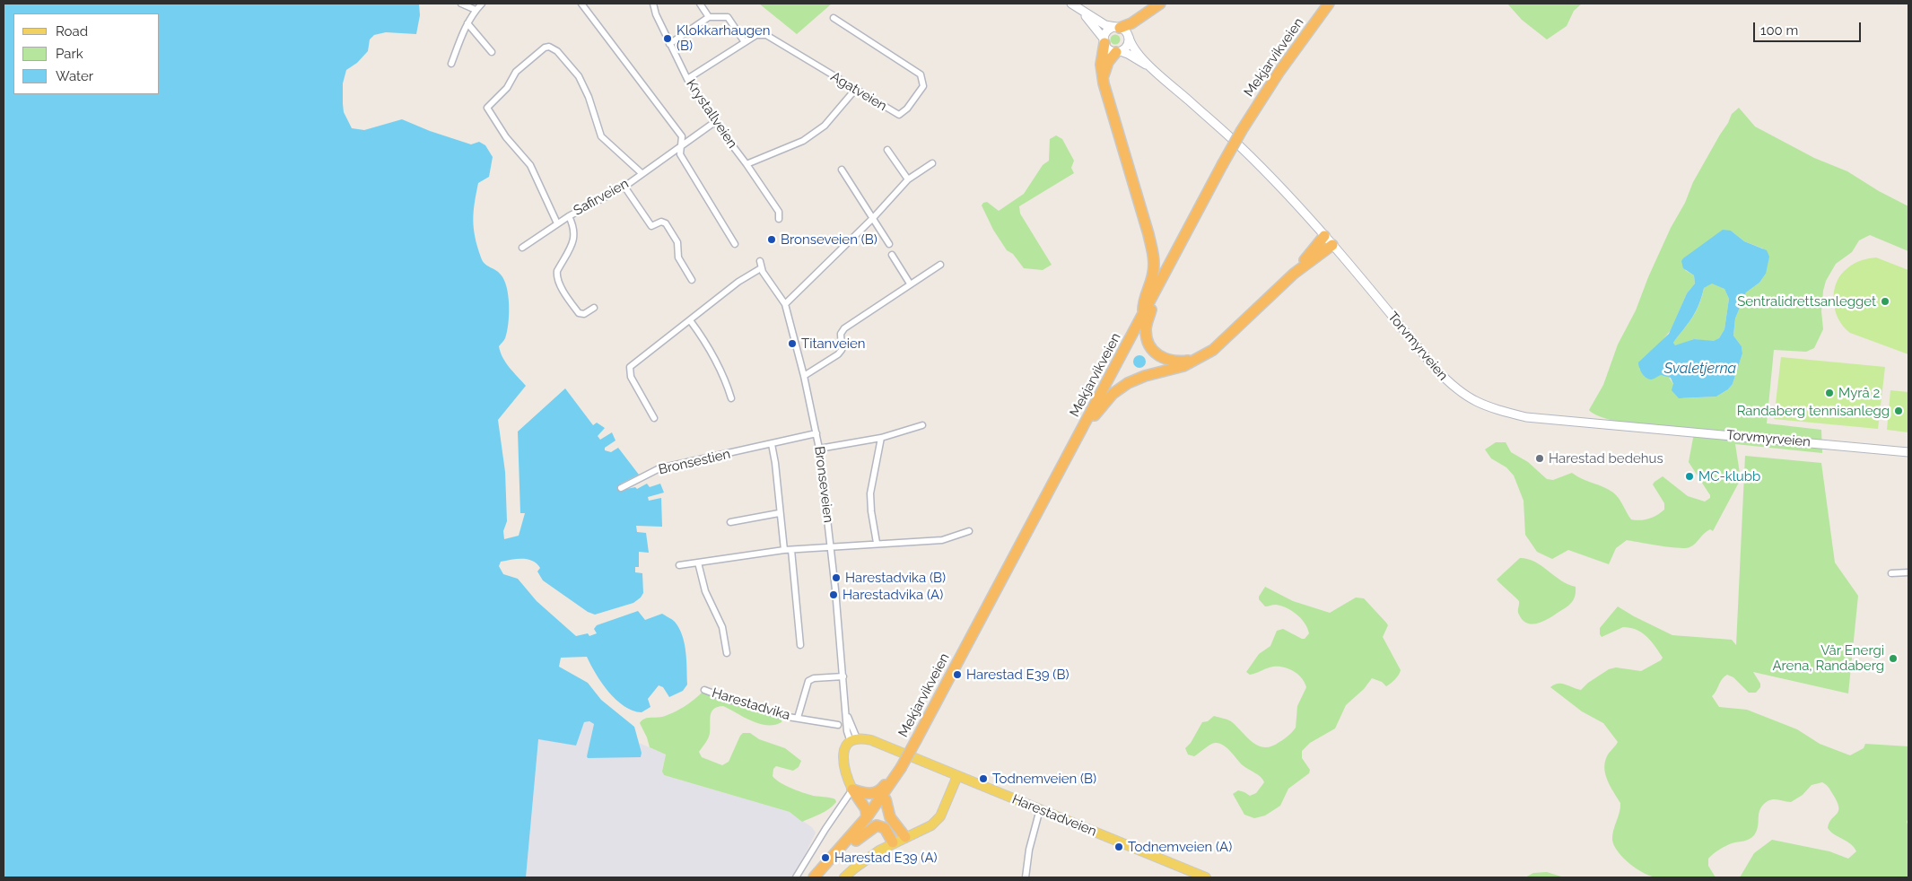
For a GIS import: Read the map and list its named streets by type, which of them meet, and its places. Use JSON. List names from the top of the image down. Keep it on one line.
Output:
{"streets":{"highway":["Mekjarvikveien"],"main road":["Torvmyrveien","Harestadveien"],"street":["Agatveien","Krystallveien","Safirveien","Bronsestien","Bronseveien","Harestadvika"]},"crossings":[["Agatveien","Krystallveien"],["Krystallveien","Safirveien"],["Bronsestien","Bronseveien"],["Bronseveien","Harestadvika"],["Bronseveien","Harestadveien"]],"water":["Svaletjerna"],"places":["Klokkarhaugen (B)","Bronseveien (B)","Sentralidrettsanlegget","Titanveien","Myrå 2","Randaberg tennisanlegg","Harestad bedehus","MC-klubb","Harestadvika (B)","Harestadvika (A)","Vår Energi Arena, Randaberg","Harestad E39 (B)","Todnemveien (B)","Todnemveien (A)","Harestad E39 (A)"],"legend":["Road","Park","Water"],"scale_bar":"100 m"}
